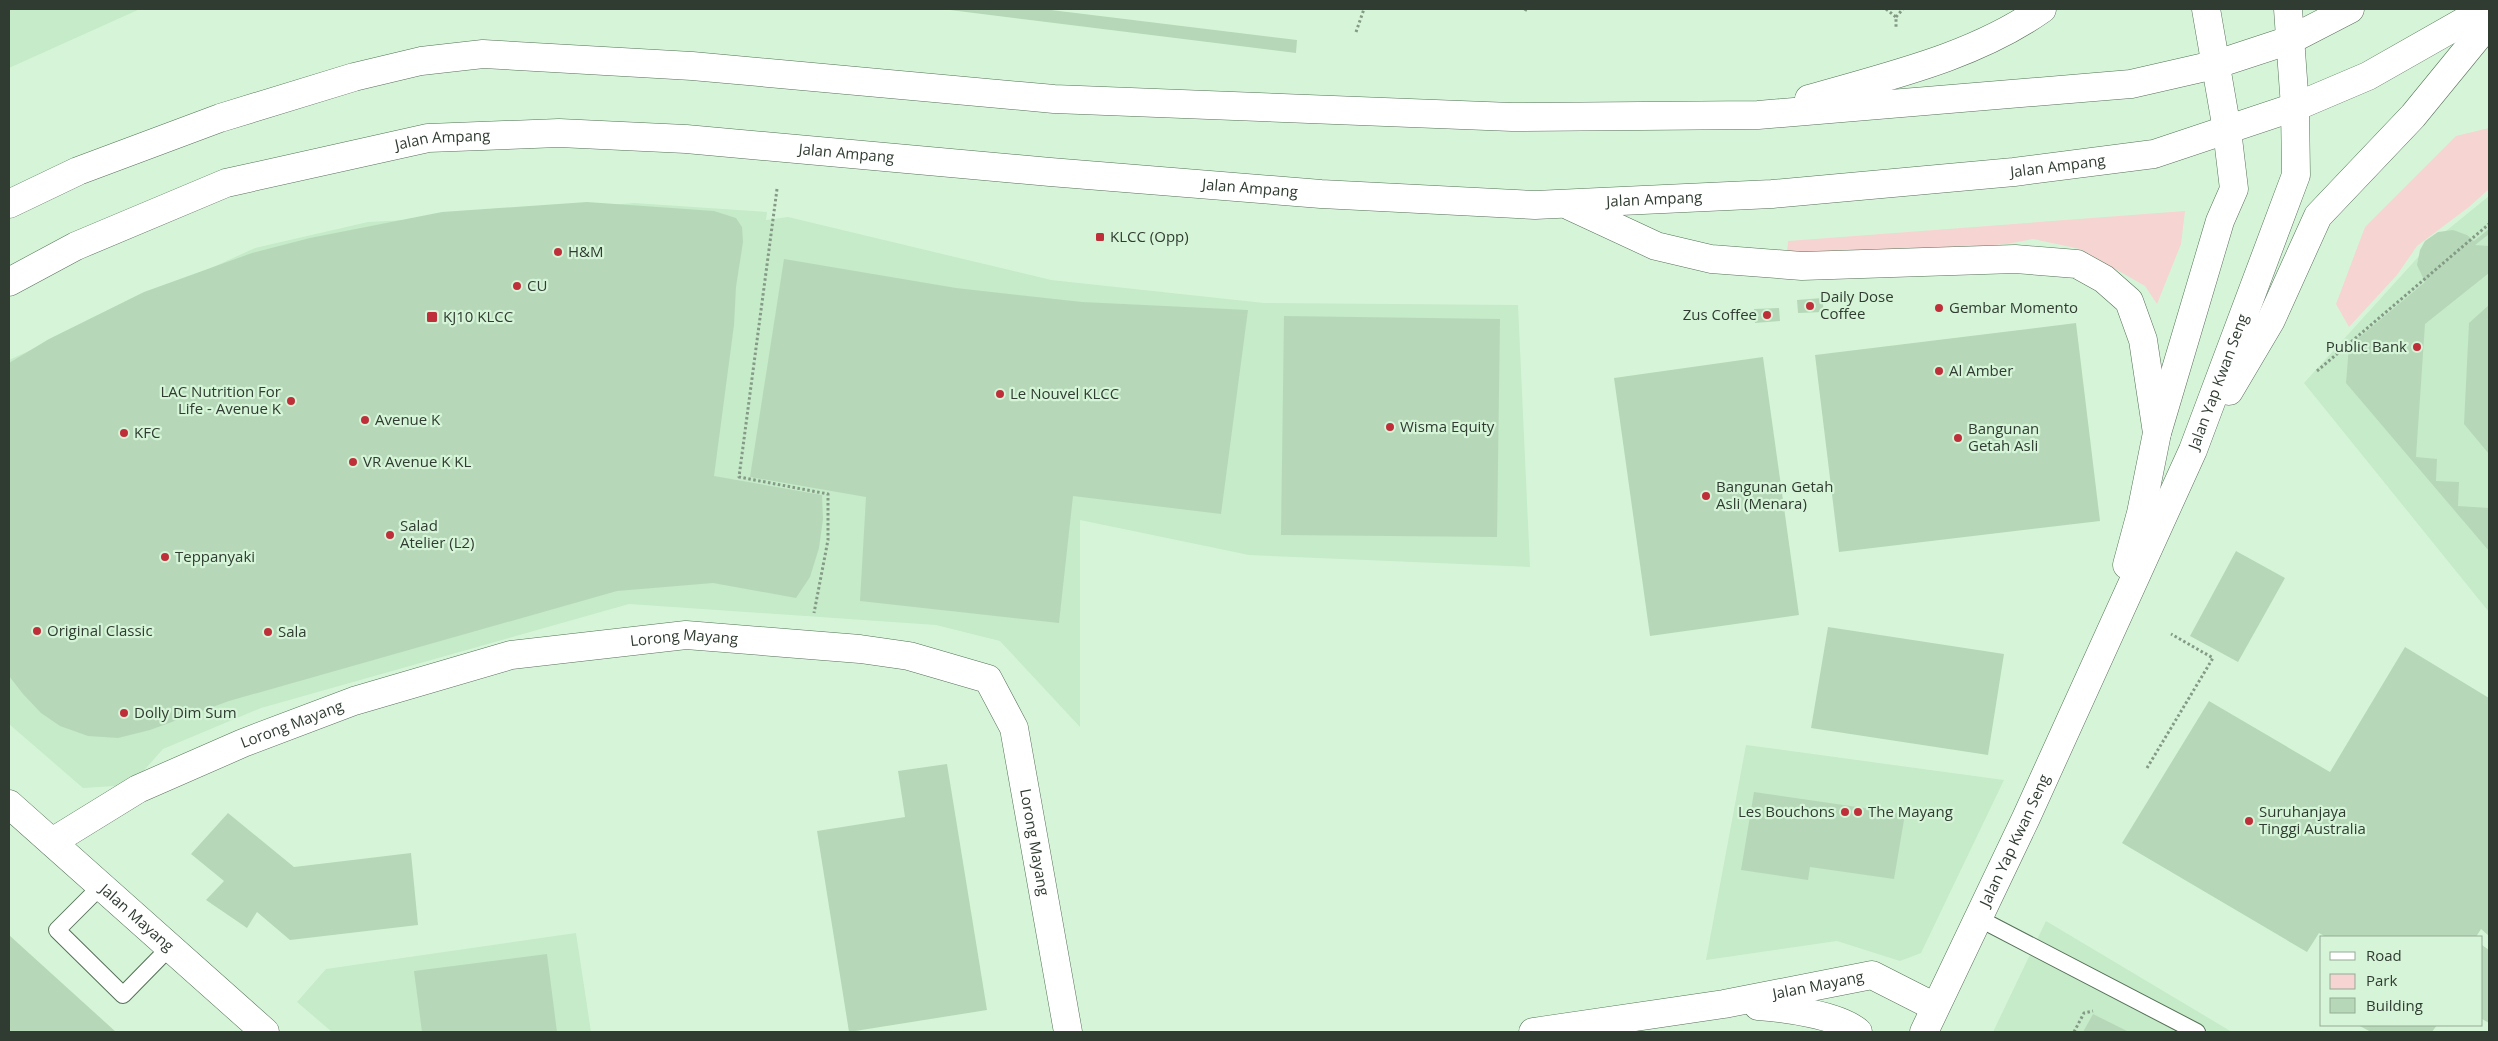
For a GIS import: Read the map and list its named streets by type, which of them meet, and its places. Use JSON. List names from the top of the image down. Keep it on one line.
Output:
{"streets":{"main road":["Jalan Ampang","Jalan Yap Kwan Seng","Lorong Mayang","Jalan Mayang"]},"crossings":[["Jalan Ampang","Jalan Yap Kwan Seng"],["Jalan Yap Kwan Seng","Jalan Mayang"],["Lorong Mayang","Jalan Mayang"]],"places":{"transit":["KLCC (Opp)","KJ10 KLCC"],"other":["H&M","CU","Daily Dose Coffee","Gembar Momento","Zus Coffee","Public Bank","Al Amber","Le Nouvel KLCC","LAC Nutrition For Life - Avenue K","Avenue K","Wisma Equity","KFC","Bangunan Getah Asli","VR Avenue K KL","Bangunan Getah Asli (Menara)","Salad Atelier (L2)","Teppanyaki","Original Classic","Sala","Dolly Dim Sum","Les Bouchons","The Mayang","Suruhanjaya Tinggi Australia"]},"legend":["Road","Park","Building"]}
